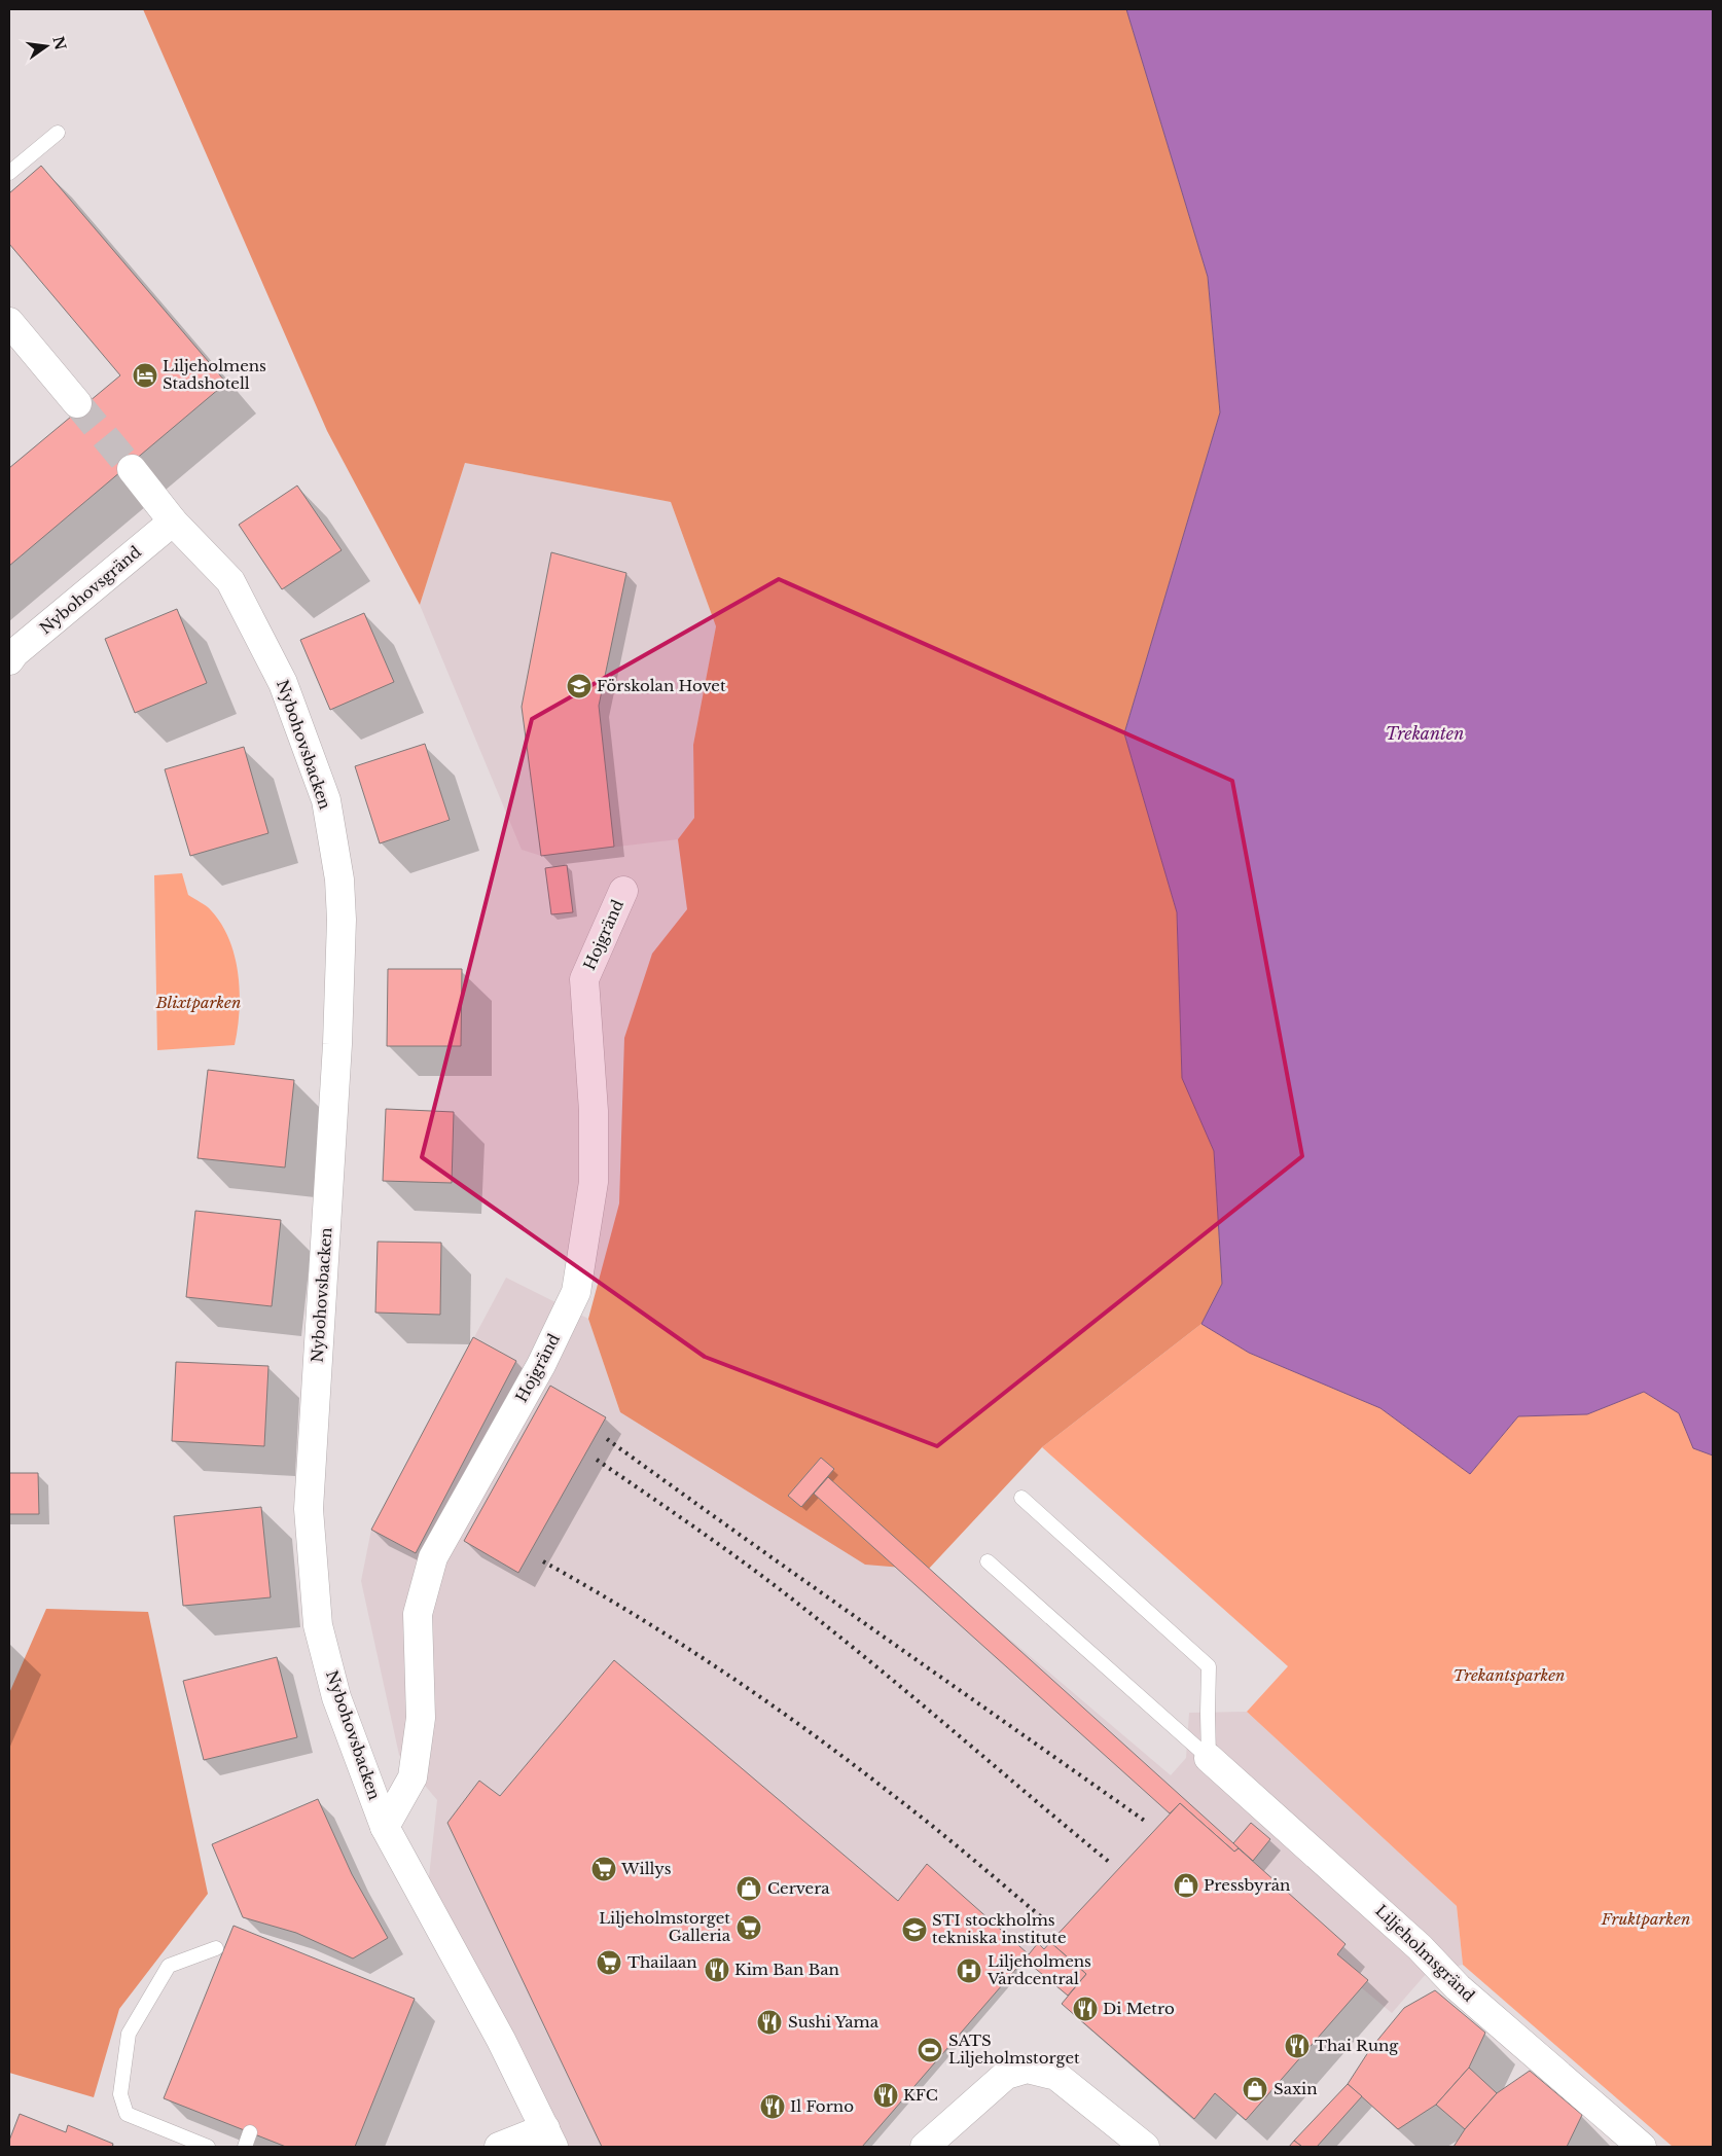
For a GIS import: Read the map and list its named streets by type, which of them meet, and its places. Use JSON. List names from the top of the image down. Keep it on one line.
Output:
{"streets":{"street":["Nybohovsgränd","Nybohovsbacken","Hojgränd","Liljeholmsgränd"]},"crossings":[["Nybohovsgränd","Nybohovsbacken"],["Nybohovsbacken","Hojgränd"]],"water":["Trekanten"],"parks":["Blixtparken","Trekantsparken","Fruktparken"],"places":{"hotel":["Liljeholmens Stadshotell"],"school or university":["Förskolan Hovet","STI stockholms tekniska institute"],"supermarket":["Willys","Liljeholmstorget Galleria","Thailaan"],"shop":["Pressbyrån","Cervera","Saxin"],"restaurant":["Kim Ban Ban","Di Metro","Sushi Yama","Thai Rung","KFC","Il Forno"],"hospital":["Liljeholmens Vårdcentral"],"sports":["SATS Liljeholmstorget"]},"north":"right"}
